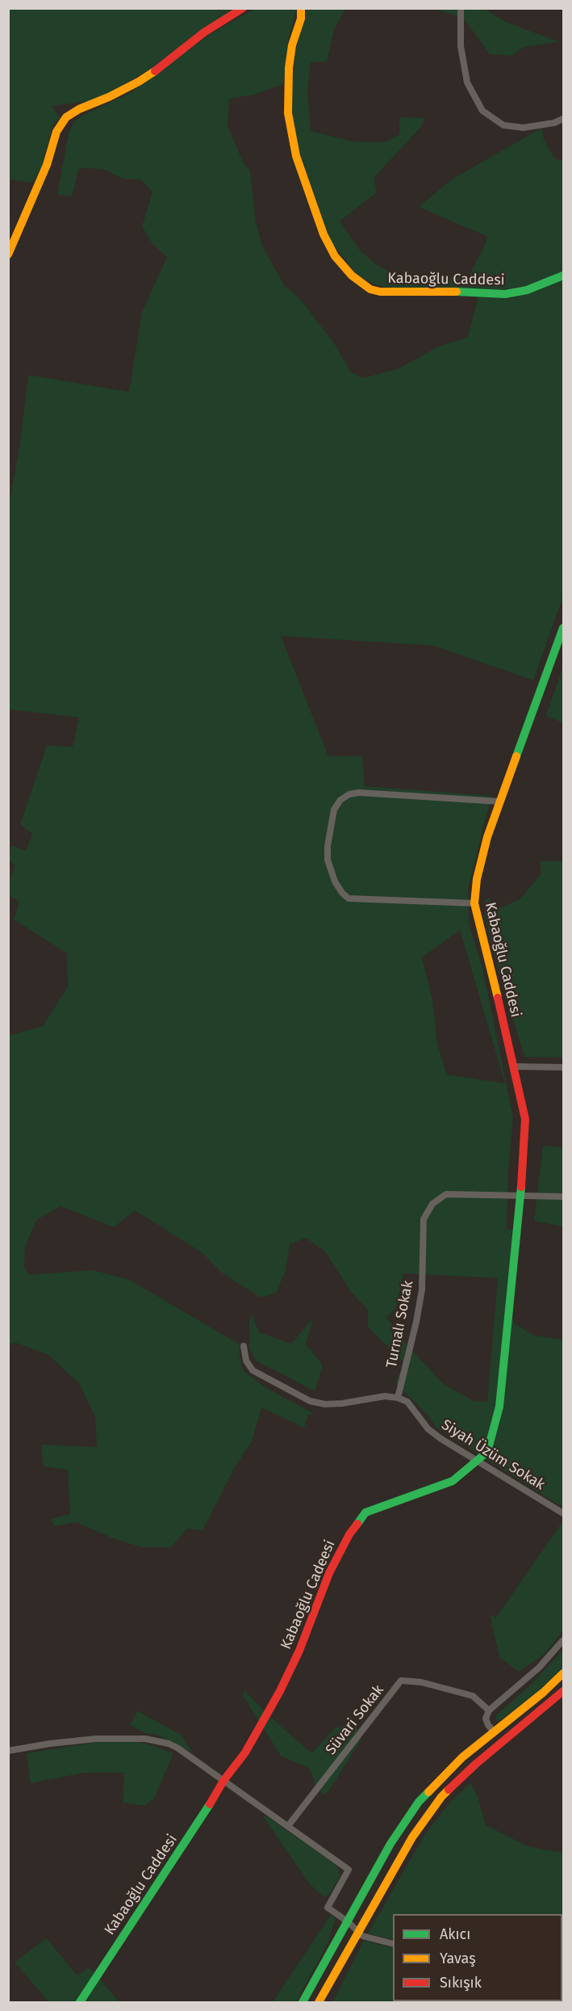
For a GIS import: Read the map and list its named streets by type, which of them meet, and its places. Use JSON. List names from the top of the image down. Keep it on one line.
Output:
{"streets":{"street":["Kabaoğlu Caddesi","Turnalı Sokak","Siyah Üzüm Sokak","Kabaoğlu Cadeesi","Süvari Sokak"]},"crossings":[["Kabaoğlu Caddesi","Turnalı Sokak"],["Kabaoğlu Caddesi","Kabaoğlu Cadeesi"],["Turnalı Sokak","Siyah Üzüm Sokak"],["Turnalı Sokak","Kabaoğlu Cadeesi"],["Siyah Üzüm Sokak","Kabaoğlu Cadeesi"]],"legend":["Akıcı","Yavaş","Sıkışık"]}
